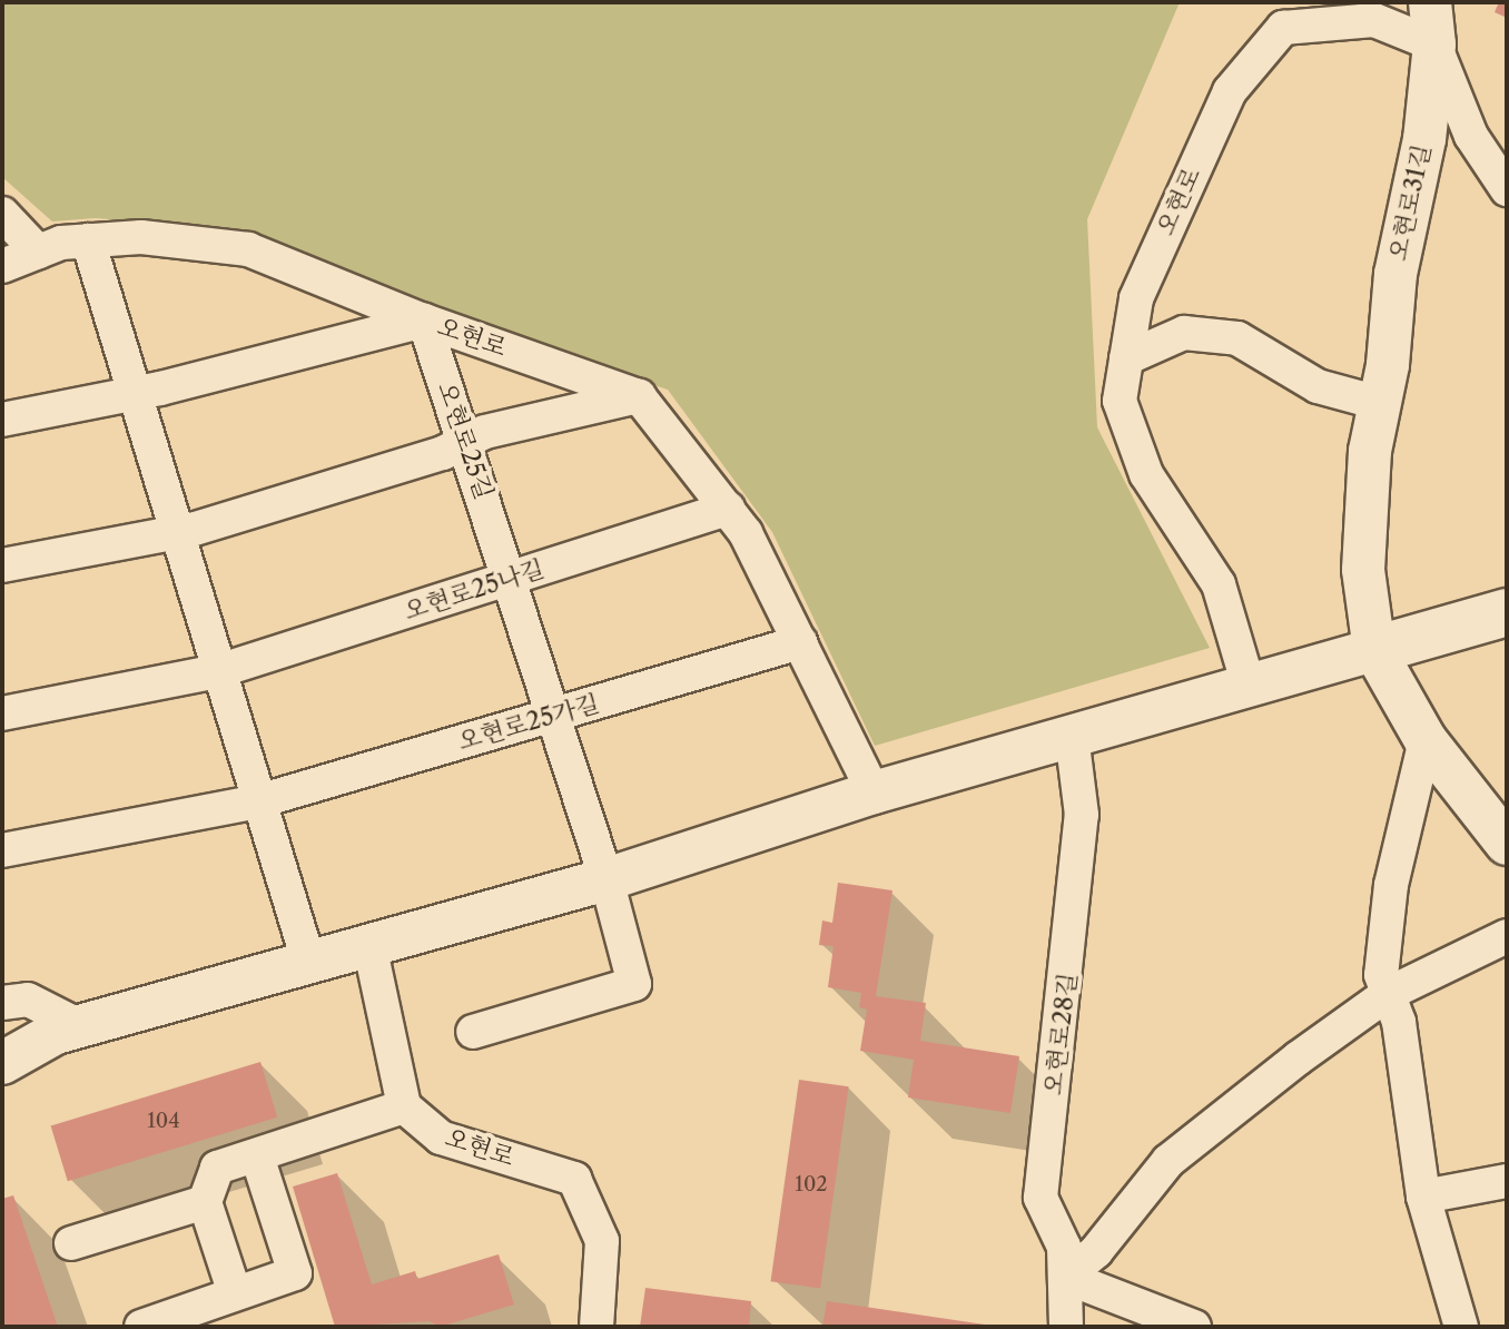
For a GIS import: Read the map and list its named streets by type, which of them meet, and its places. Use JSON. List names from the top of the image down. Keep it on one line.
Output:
{"streets":{"street":["오현로","오현로31길","오현로25길","오현로25나길","오현로25가길","오현로28길"]},"crossings":[["오현로","오현로31길"],["오현로","오현로25길"],["오현로25길","오현로25나길"],["오현로25길","오현로25가길"]],"house_numbers":["104","102"]}
